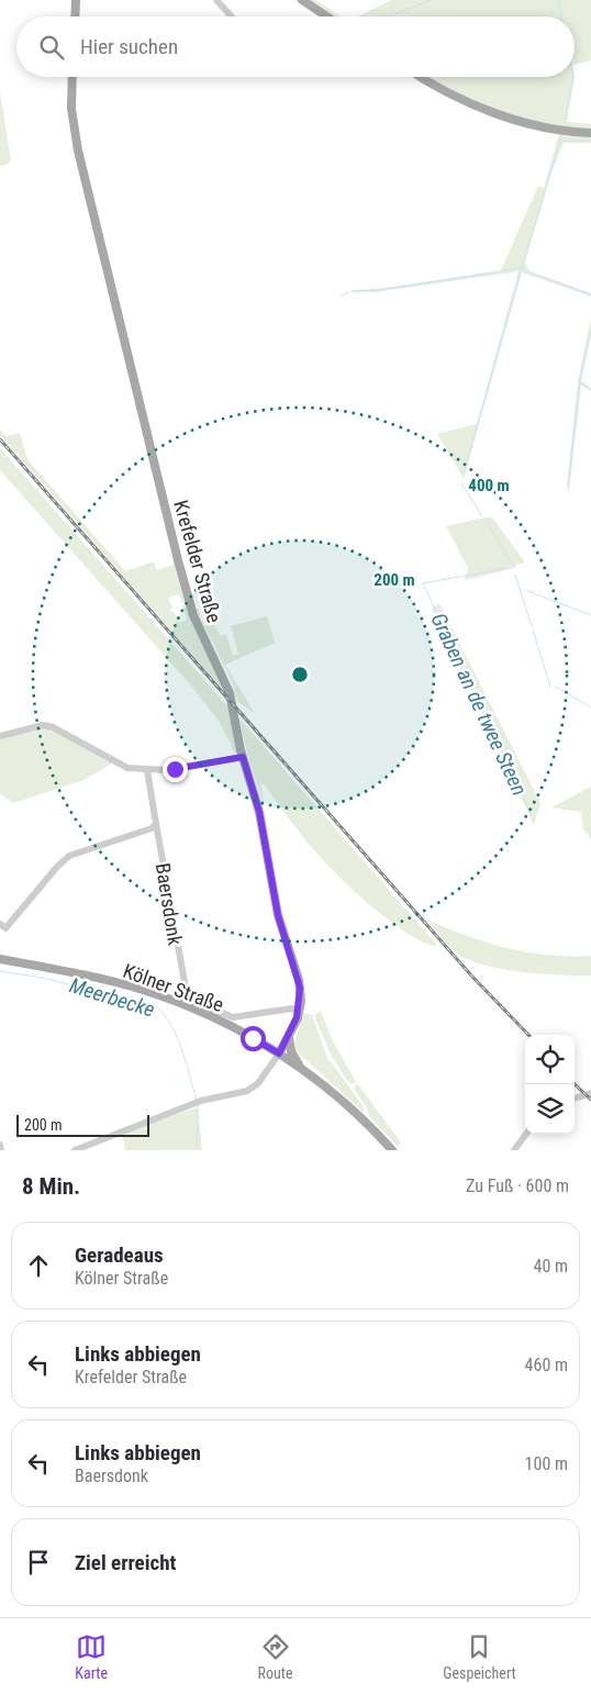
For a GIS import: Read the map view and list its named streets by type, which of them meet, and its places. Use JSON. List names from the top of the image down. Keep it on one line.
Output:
{"streets":{"main road":["Krefelder Straße","Kölner Straße"],"street":["Baersdonk"]},"crossings":[["Krefelder Straße","Baersdonk"],["Krefelder Straße","Kölner Straße"]],"water":["Graben an de twee Steen","Meerbecke"],"scale_bar":"200 m","page":{"search":"Hier suchen","scale":"200 m","heading":["8 Min.","Zu Fuß · 600 m"],"list":[["Geradeaus","Kölner Straße","40 m"],["Links abbiegen","Krefelder Straße","460 m"],["Links abbiegen","Baersdonk","100 m"],"Ziel erreicht"],"nav":["Karte","Route","Gespeichert"]},"rings":["400 m","200 m"]}
